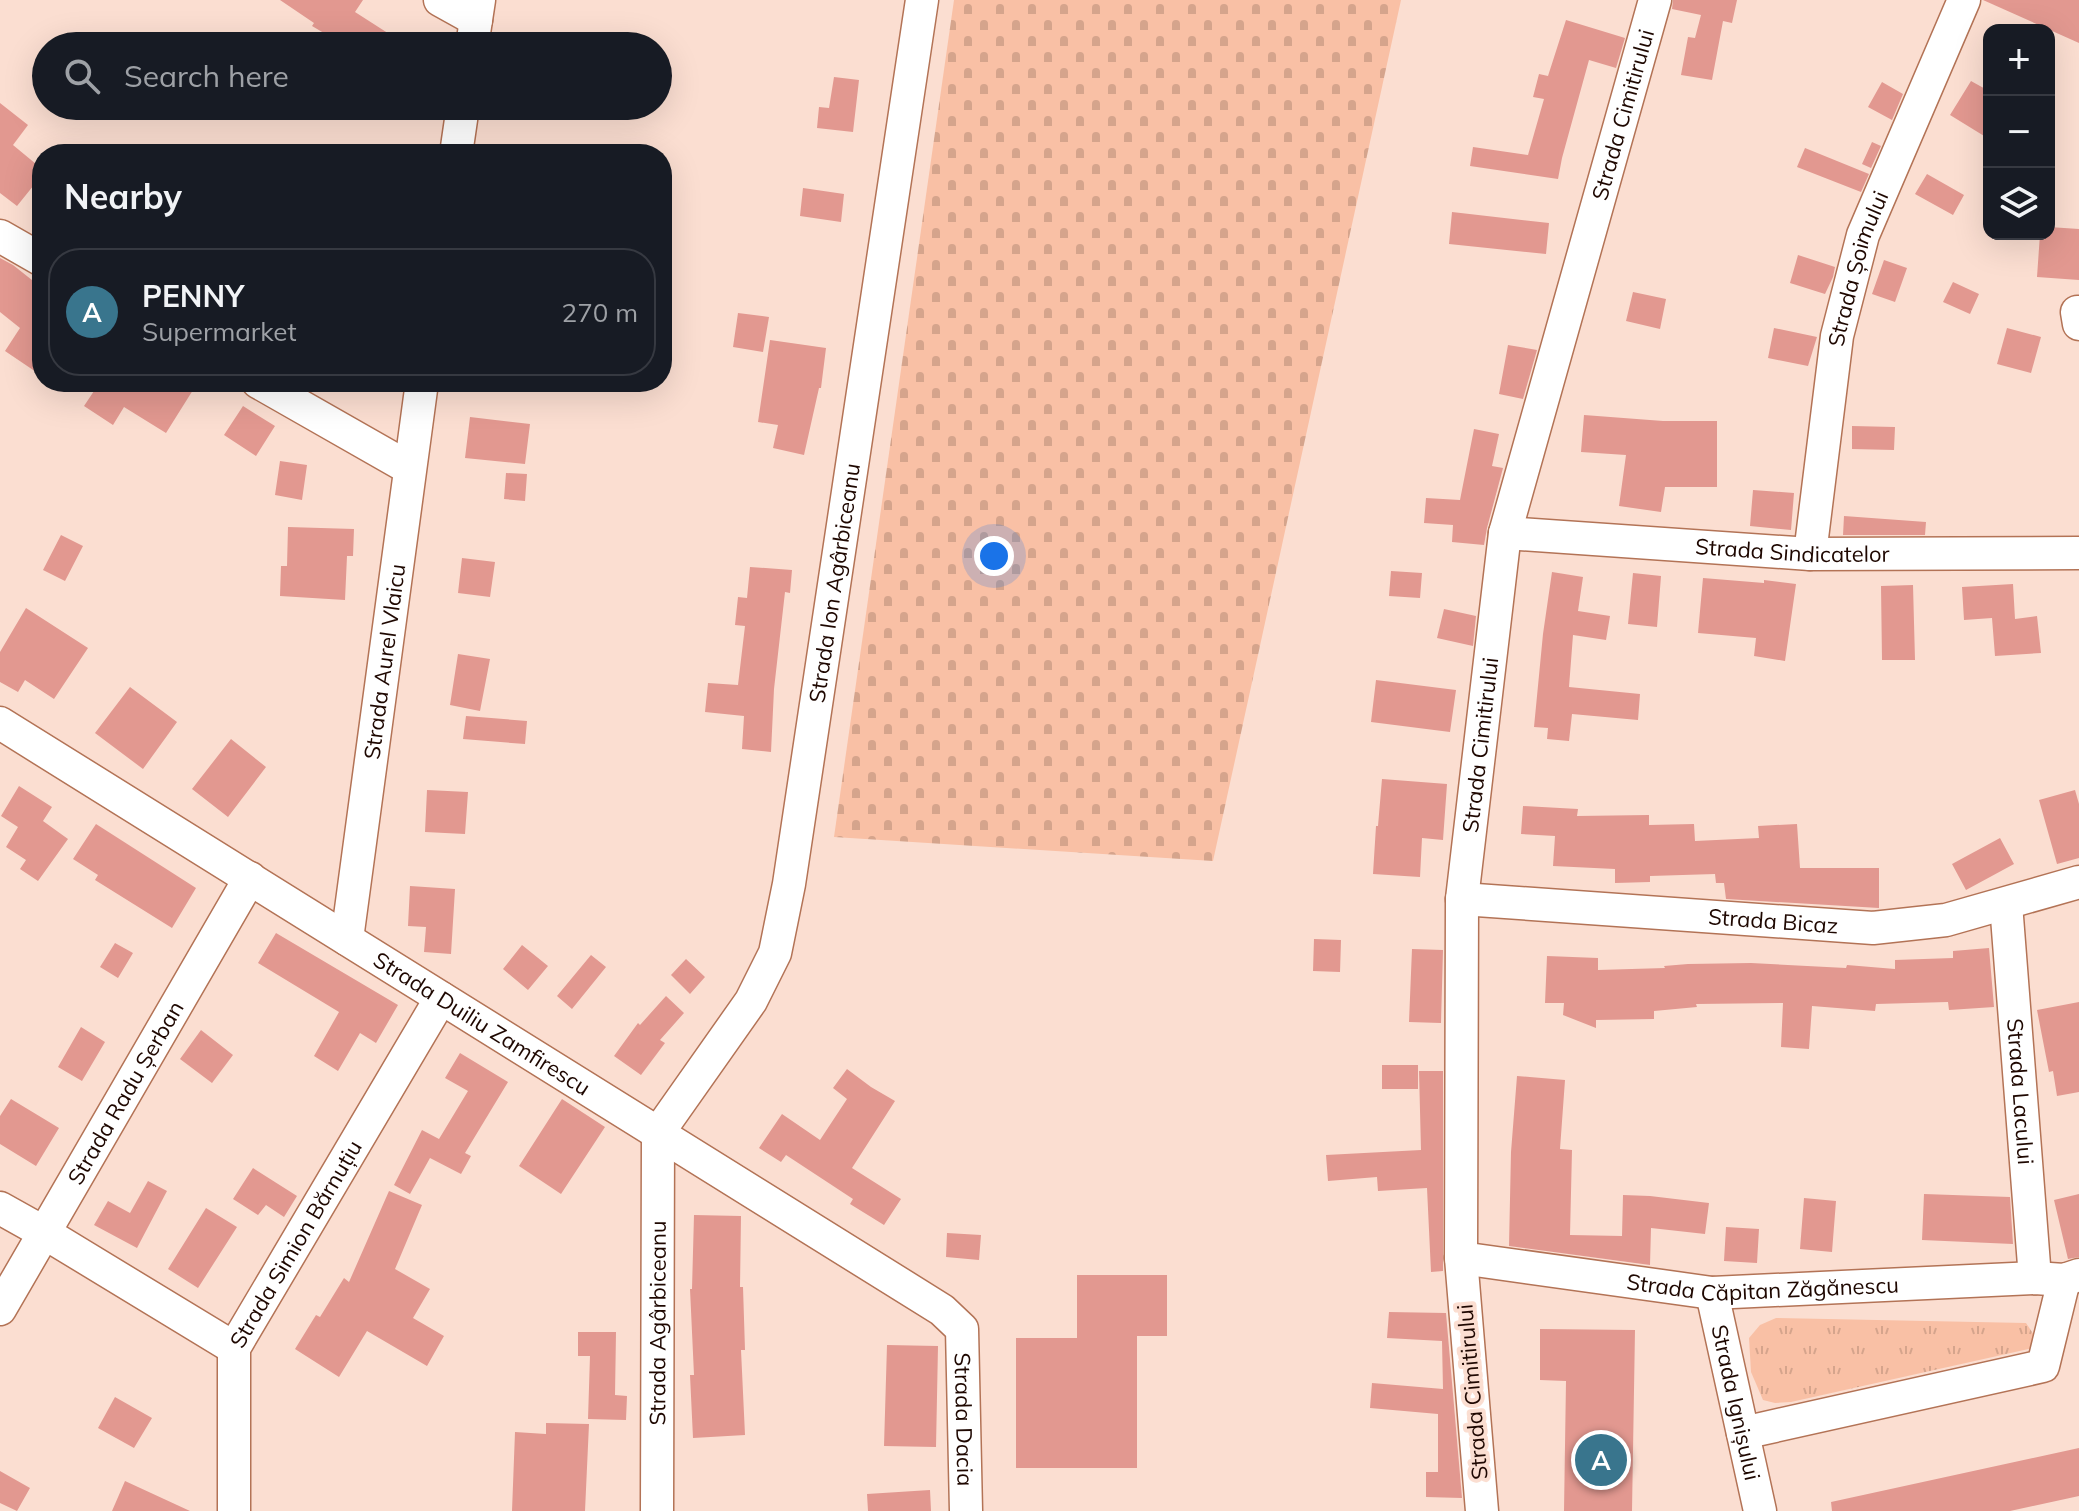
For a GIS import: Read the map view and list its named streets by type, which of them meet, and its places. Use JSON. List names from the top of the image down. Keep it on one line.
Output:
{"streets":{"street":["Strada Cimitirului","Strada Șoimului","Strada Sindicatelor","Strada Ion Agârbiceanu","Strada Aurel Vlaicu","Strada Bicaz","Strada Duiliu Zamfirescu","Strada Lacului","Strada Radu Șerban","Strada Simion Bărnuțiu","Strada Căpitan Zăgănescu","Strada Agârbiceanu","Strada Ignișului","Strada Dacia"]},"crossings":[["Strada Cimitirului","Strada Sindicatelor"],["Strada Cimitirului","Strada Bicaz"],["Strada Cimitirului","Strada Căpitan Zăgănescu"],["Strada Șoimului","Strada Sindicatelor"],["Strada Ion Agârbiceanu","Strada Duiliu Zamfirescu"],["Strada Ion Agârbiceanu","Strada Agârbiceanu"],["Strada Aurel Vlaicu","Strada Duiliu Zamfirescu"],["Strada Bicaz","Strada Lacului"],["Strada Duiliu Zamfirescu","Strada Radu Șerban"],["Strada Duiliu Zamfirescu","Strada Simion Bărnuțiu"],["Strada Duiliu Zamfirescu","Strada Agârbiceanu"],["Strada Duiliu Zamfirescu","Strada Dacia"],["Strada Lacului","Strada Căpitan Zăgănescu"],["Strada Căpitan Zăgănescu","Strada Ignișului"]],"page":{"map_buttons":["+","−"],"search":"Search here","heading":"Nearby","list":[{"mark":"A","name":"PENNY","note":"Supermarket","value":"270 m"}],"pins":"A"}}
